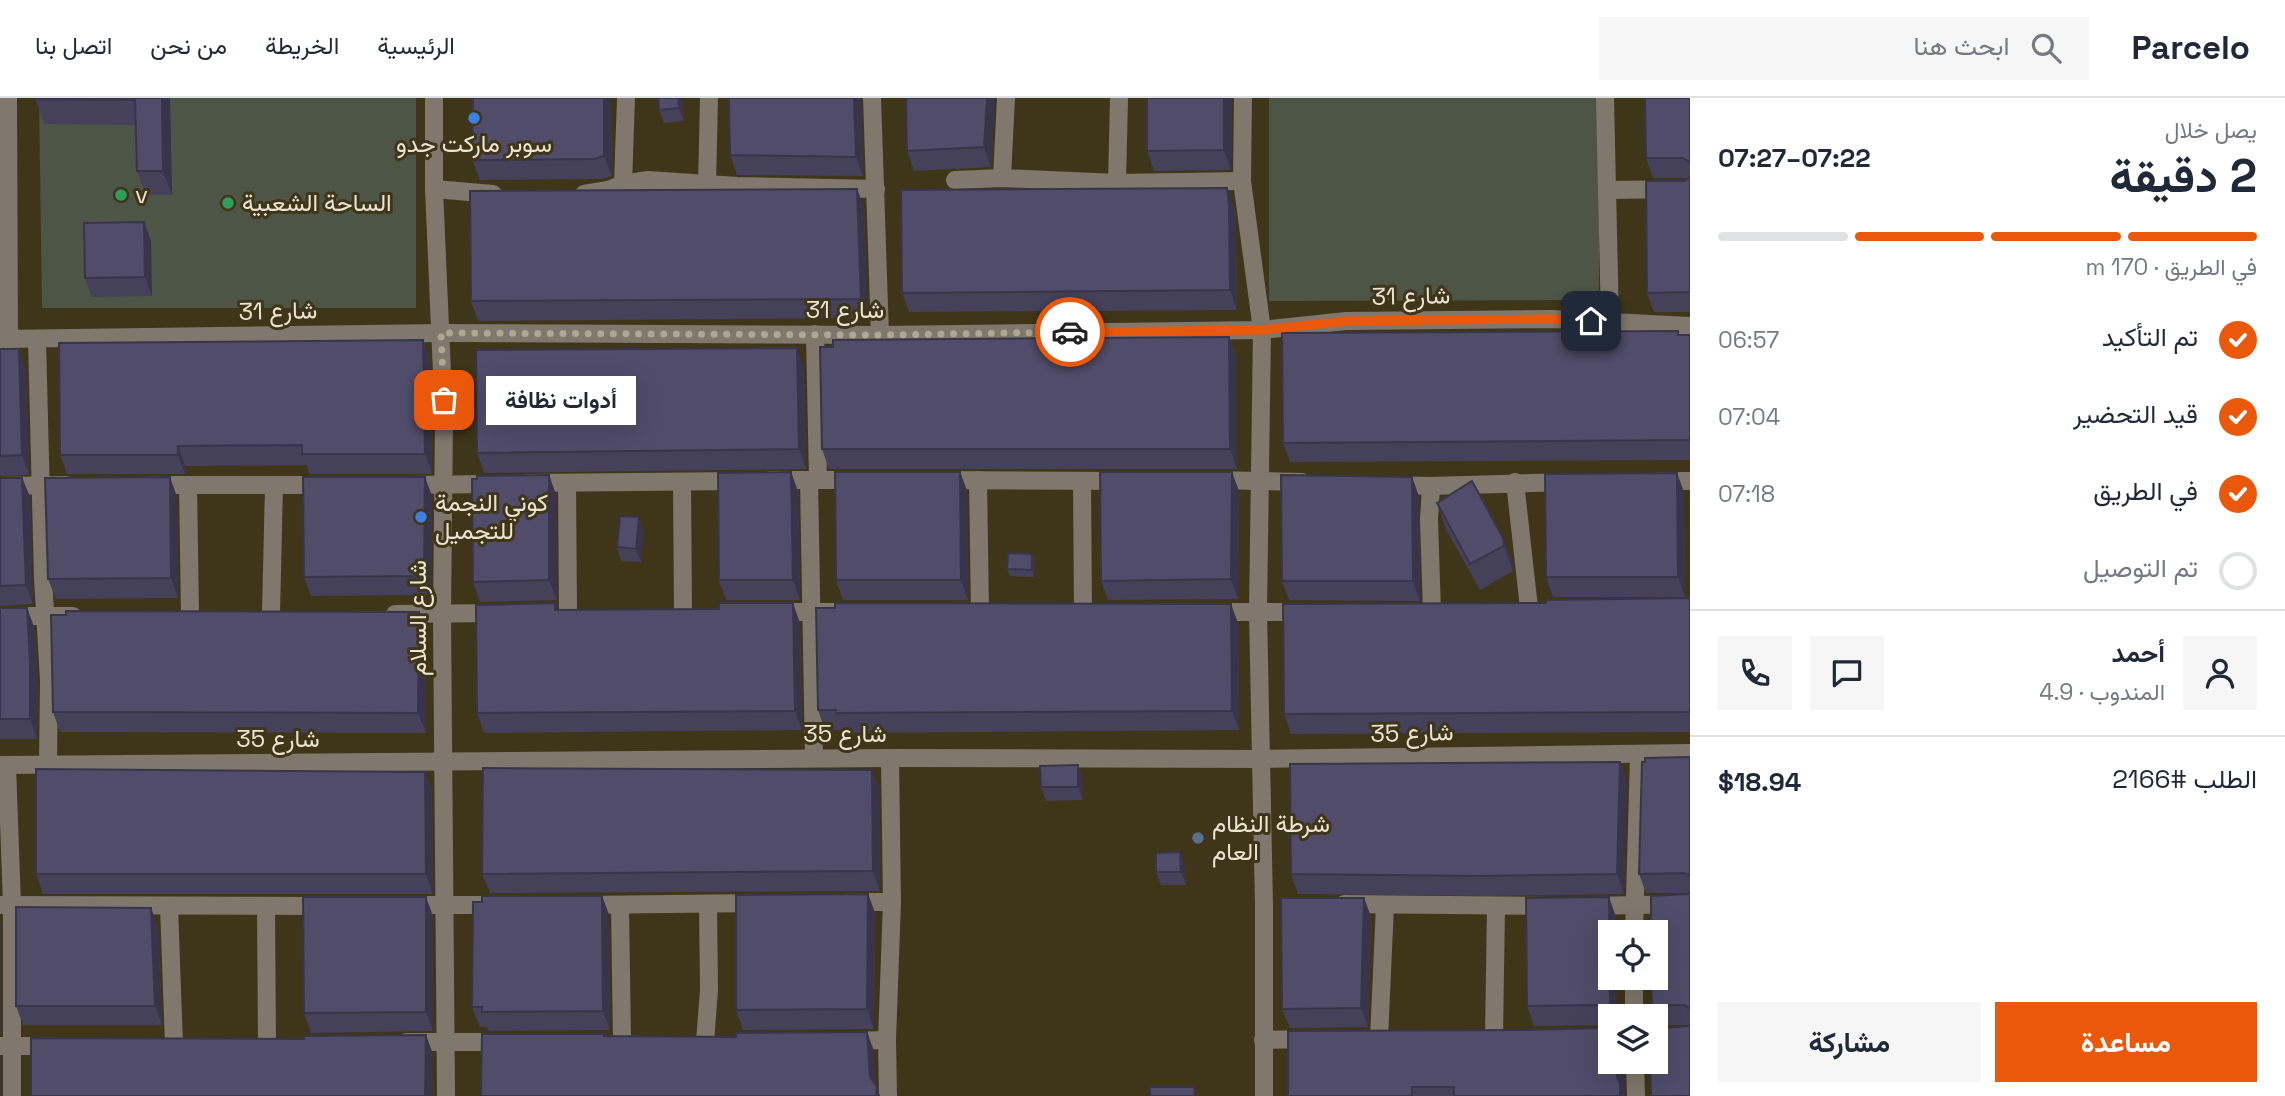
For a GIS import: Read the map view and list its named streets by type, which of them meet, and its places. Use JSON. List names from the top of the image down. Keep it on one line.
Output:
{"streets":{"street":["شارع 31","شارع السلام","شارع 35"]},"crossings":[["شارع 31","شارع السلام"],["شارع السلام","شارع 35"]],"places":["سوبر ماركت جدو","v","الساحة الشعبية","أدوات نظافة","كوني النجمة للتجميل","شرطة النظام العام"],"page":{"header":"Parcelo","search":"ابحث هنا","nav":["الرئيسية","الخريطة","من نحن","اتصل بنا"],"heading":["2 دقيقة","يصل خلال","07:22–07:27"],"panel":["أحمد","المندوب · 4.9","الطلب #2166","$18.94"],"bar":"في الطريق · 170 m","list":[["تم التأكيد","06:57"],["قيد التحضير","07:04"],["في الطريق","07:18"],"تم التوصيل"],"bubble":"أدوات نظافة","buttons":["مساعدة","مشاركة"]}}
